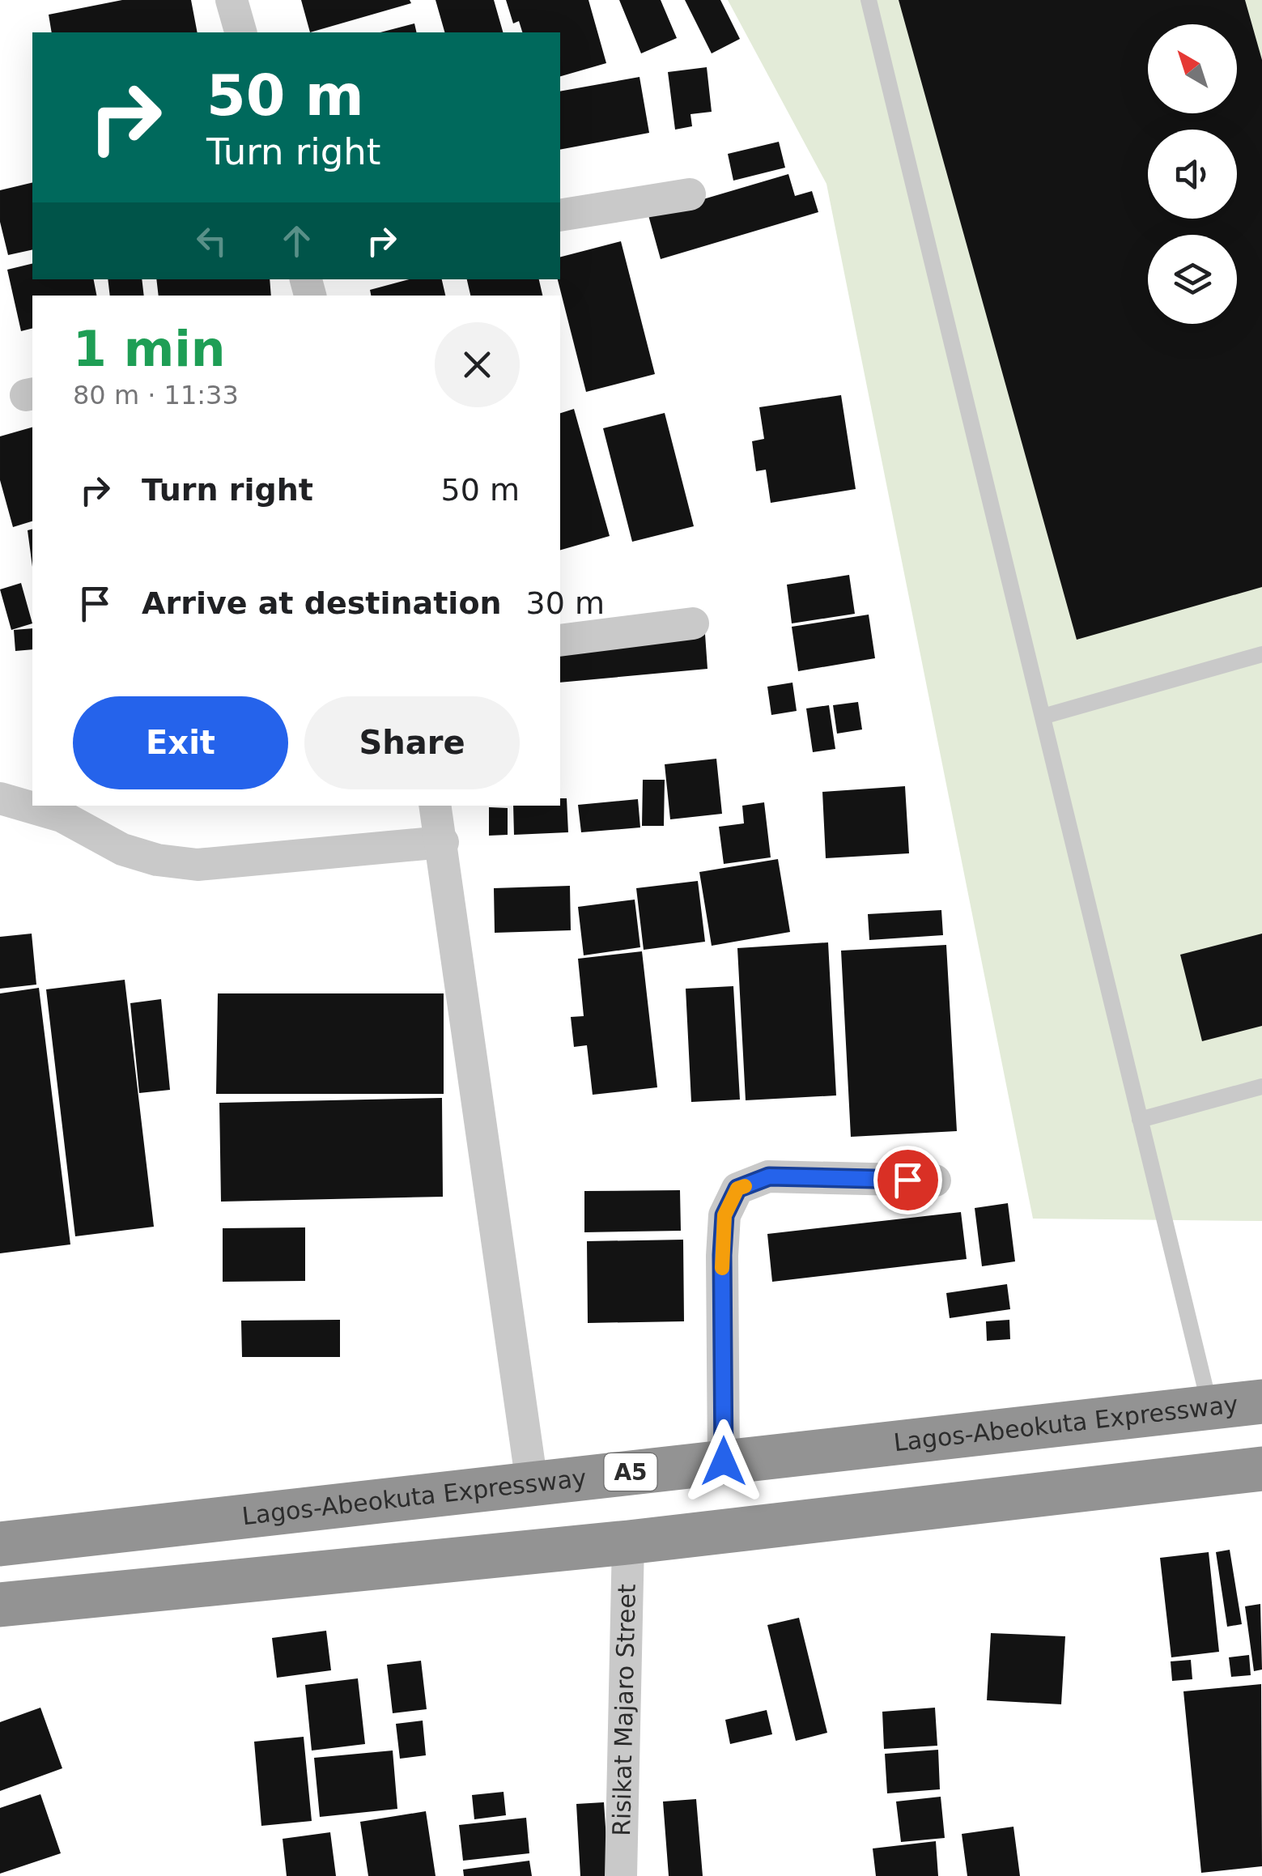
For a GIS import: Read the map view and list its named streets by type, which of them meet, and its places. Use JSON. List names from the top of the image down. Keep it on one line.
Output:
{"streets":{"highway":["Lagos-Abeokuta Expressway","A5"],"street":["Risikat Majaro Street"]},"north":"top left","page":{"turn":["50 m","Turn right"],"heading":["1 min","80 m · 11:33"],"list":[{"name":"Turn right","value":"50 m"},{"name":"Arrive at destination","value":"30 m"}],"buttons":["Exit","Share"]}}
